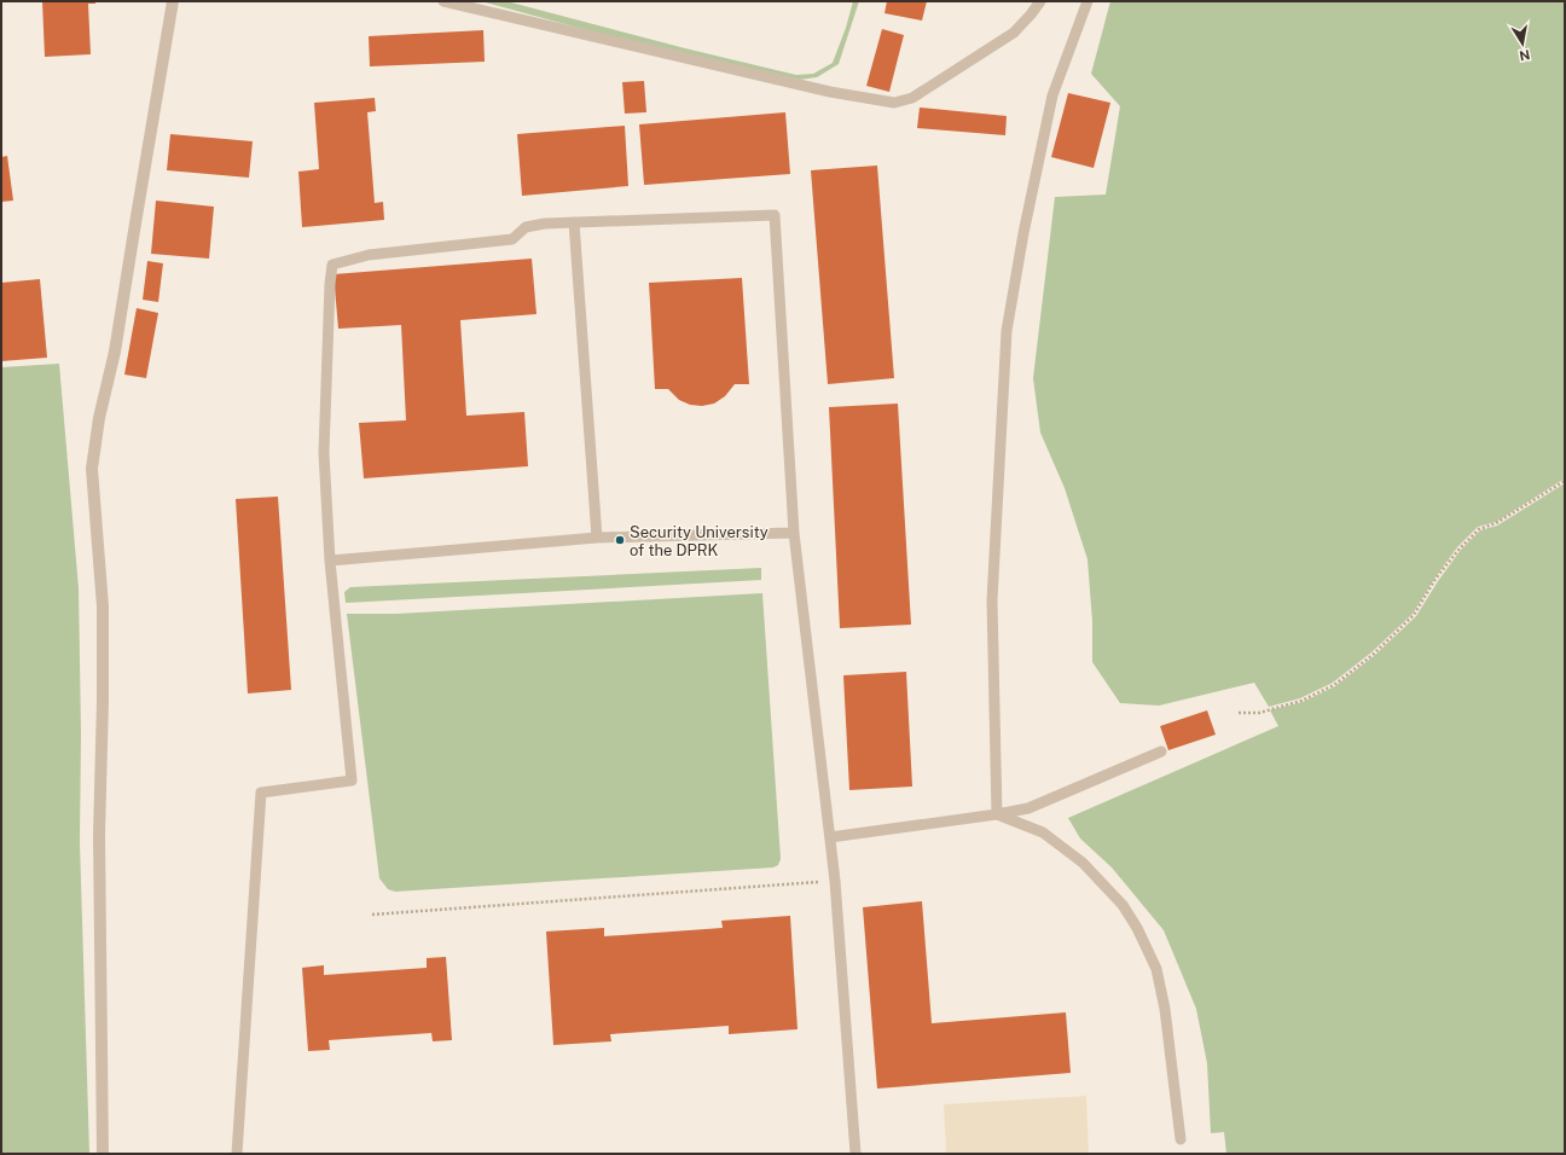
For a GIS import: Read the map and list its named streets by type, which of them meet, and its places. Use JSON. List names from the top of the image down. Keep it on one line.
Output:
{"places":["Security University of the DPRK"],"north":"bottom"}
